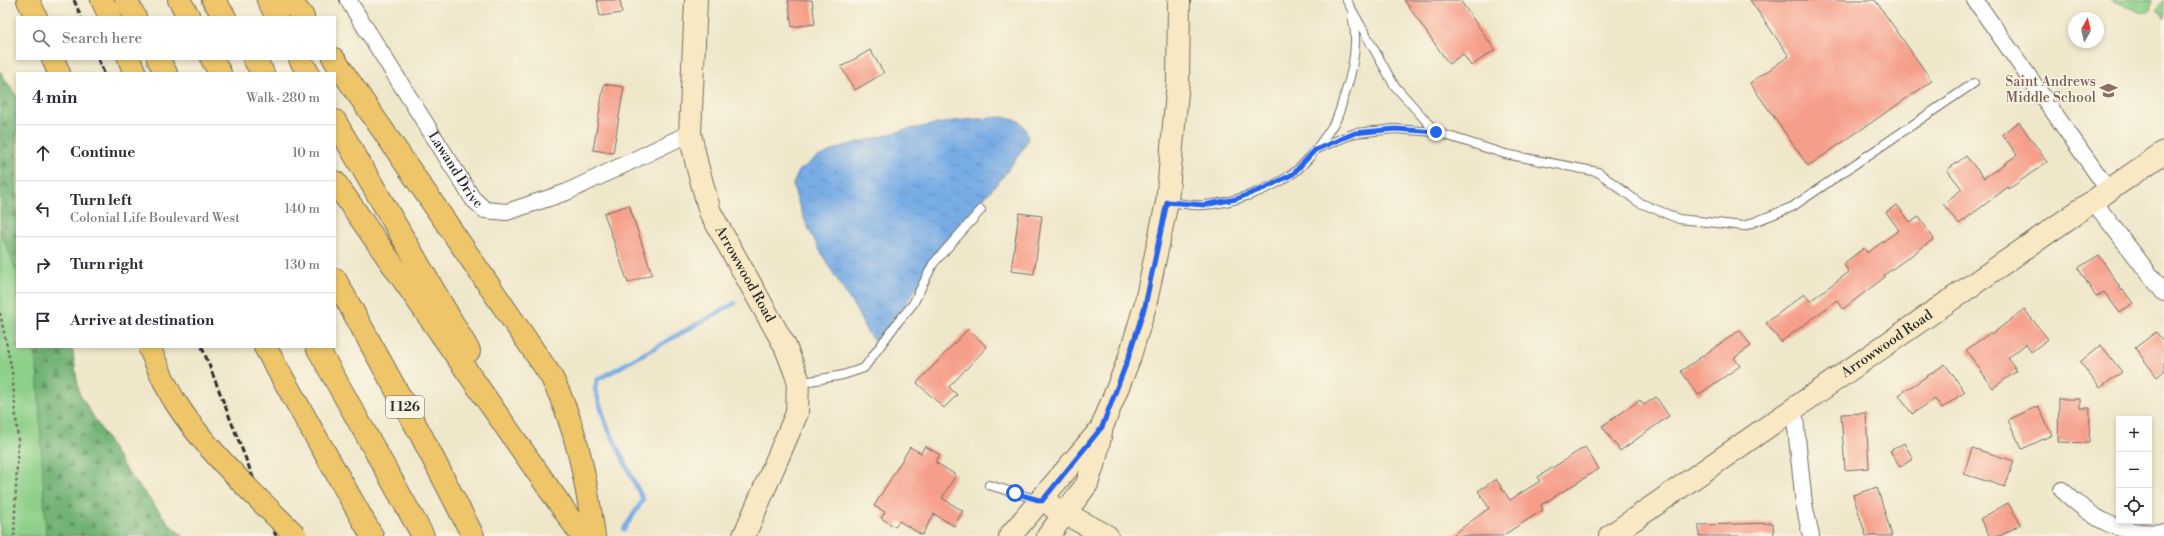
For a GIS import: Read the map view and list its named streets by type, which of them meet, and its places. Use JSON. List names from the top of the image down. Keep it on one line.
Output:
{"streets":{"highway":["I 126"],"street":["Lawand Drive","Arrowwood Road"]},"crossings":[["Lawand Drive","Arrowwood Road"]],"places":{"school or university":["Saint Andrews Middle School"]},"north":"top","page":{"search":"Search here","heading":["4 min","Walk · 280 m"],"list":[["Continue","10 m"],["Turn left","Colonial Life Boulevard West","140 m"],["Turn right","130 m"],"Arrive at destination"],"map_buttons":["+","−"]}}
